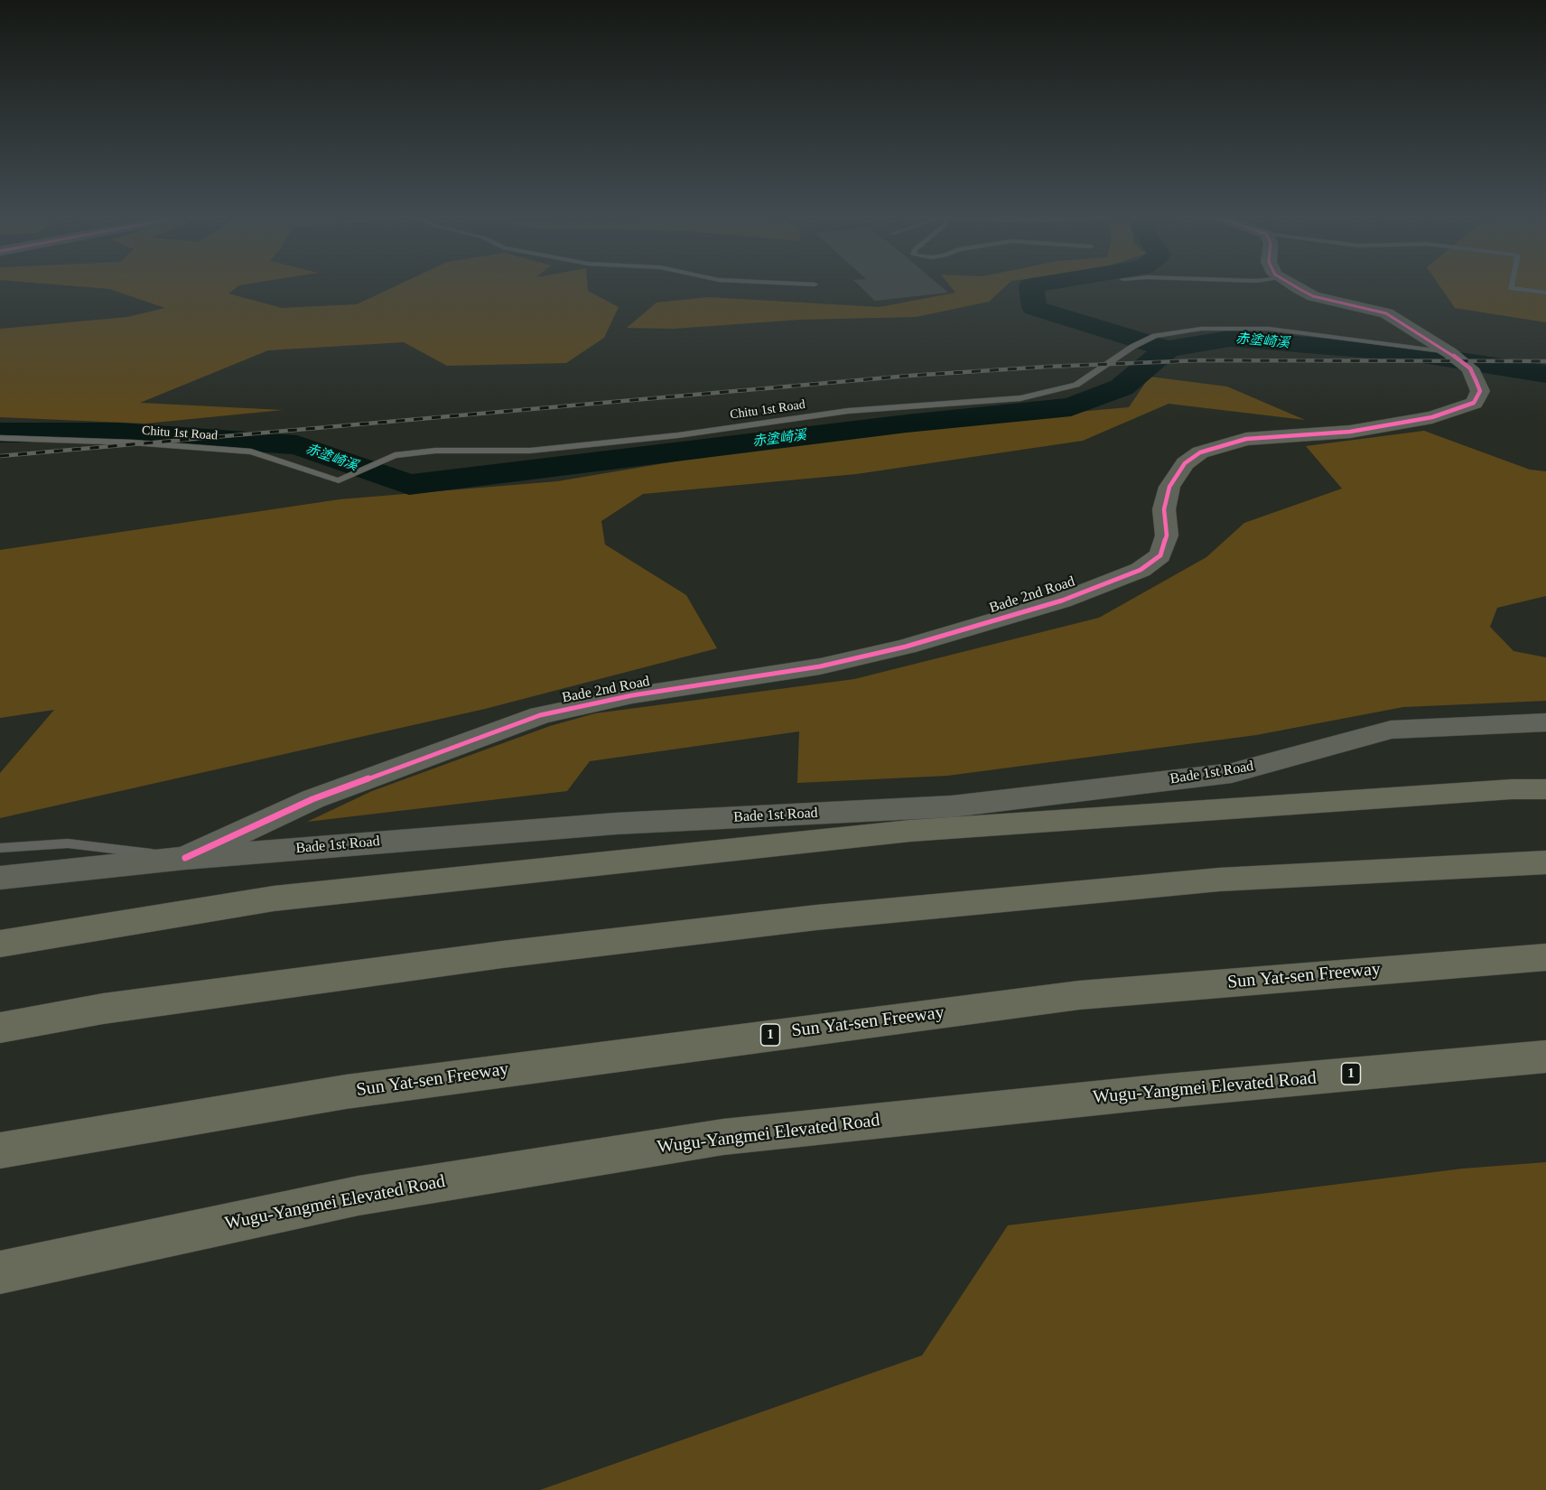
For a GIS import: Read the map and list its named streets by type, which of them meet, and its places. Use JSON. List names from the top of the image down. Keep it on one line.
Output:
{"streets":{"highway":["Sun Yat-sen Freeway","1","Wugu-Yangmei Elevated Road"],"street":["Bade 2nd Road","Bade 1st Road"],"lane":["Chitu 1st Road"]},"crossings":[["Chitu 1st Road","Bade 2nd Road"],["Bade 2nd Road","Bade 1st Road"]],"water":["赤塗崎溪"]}
